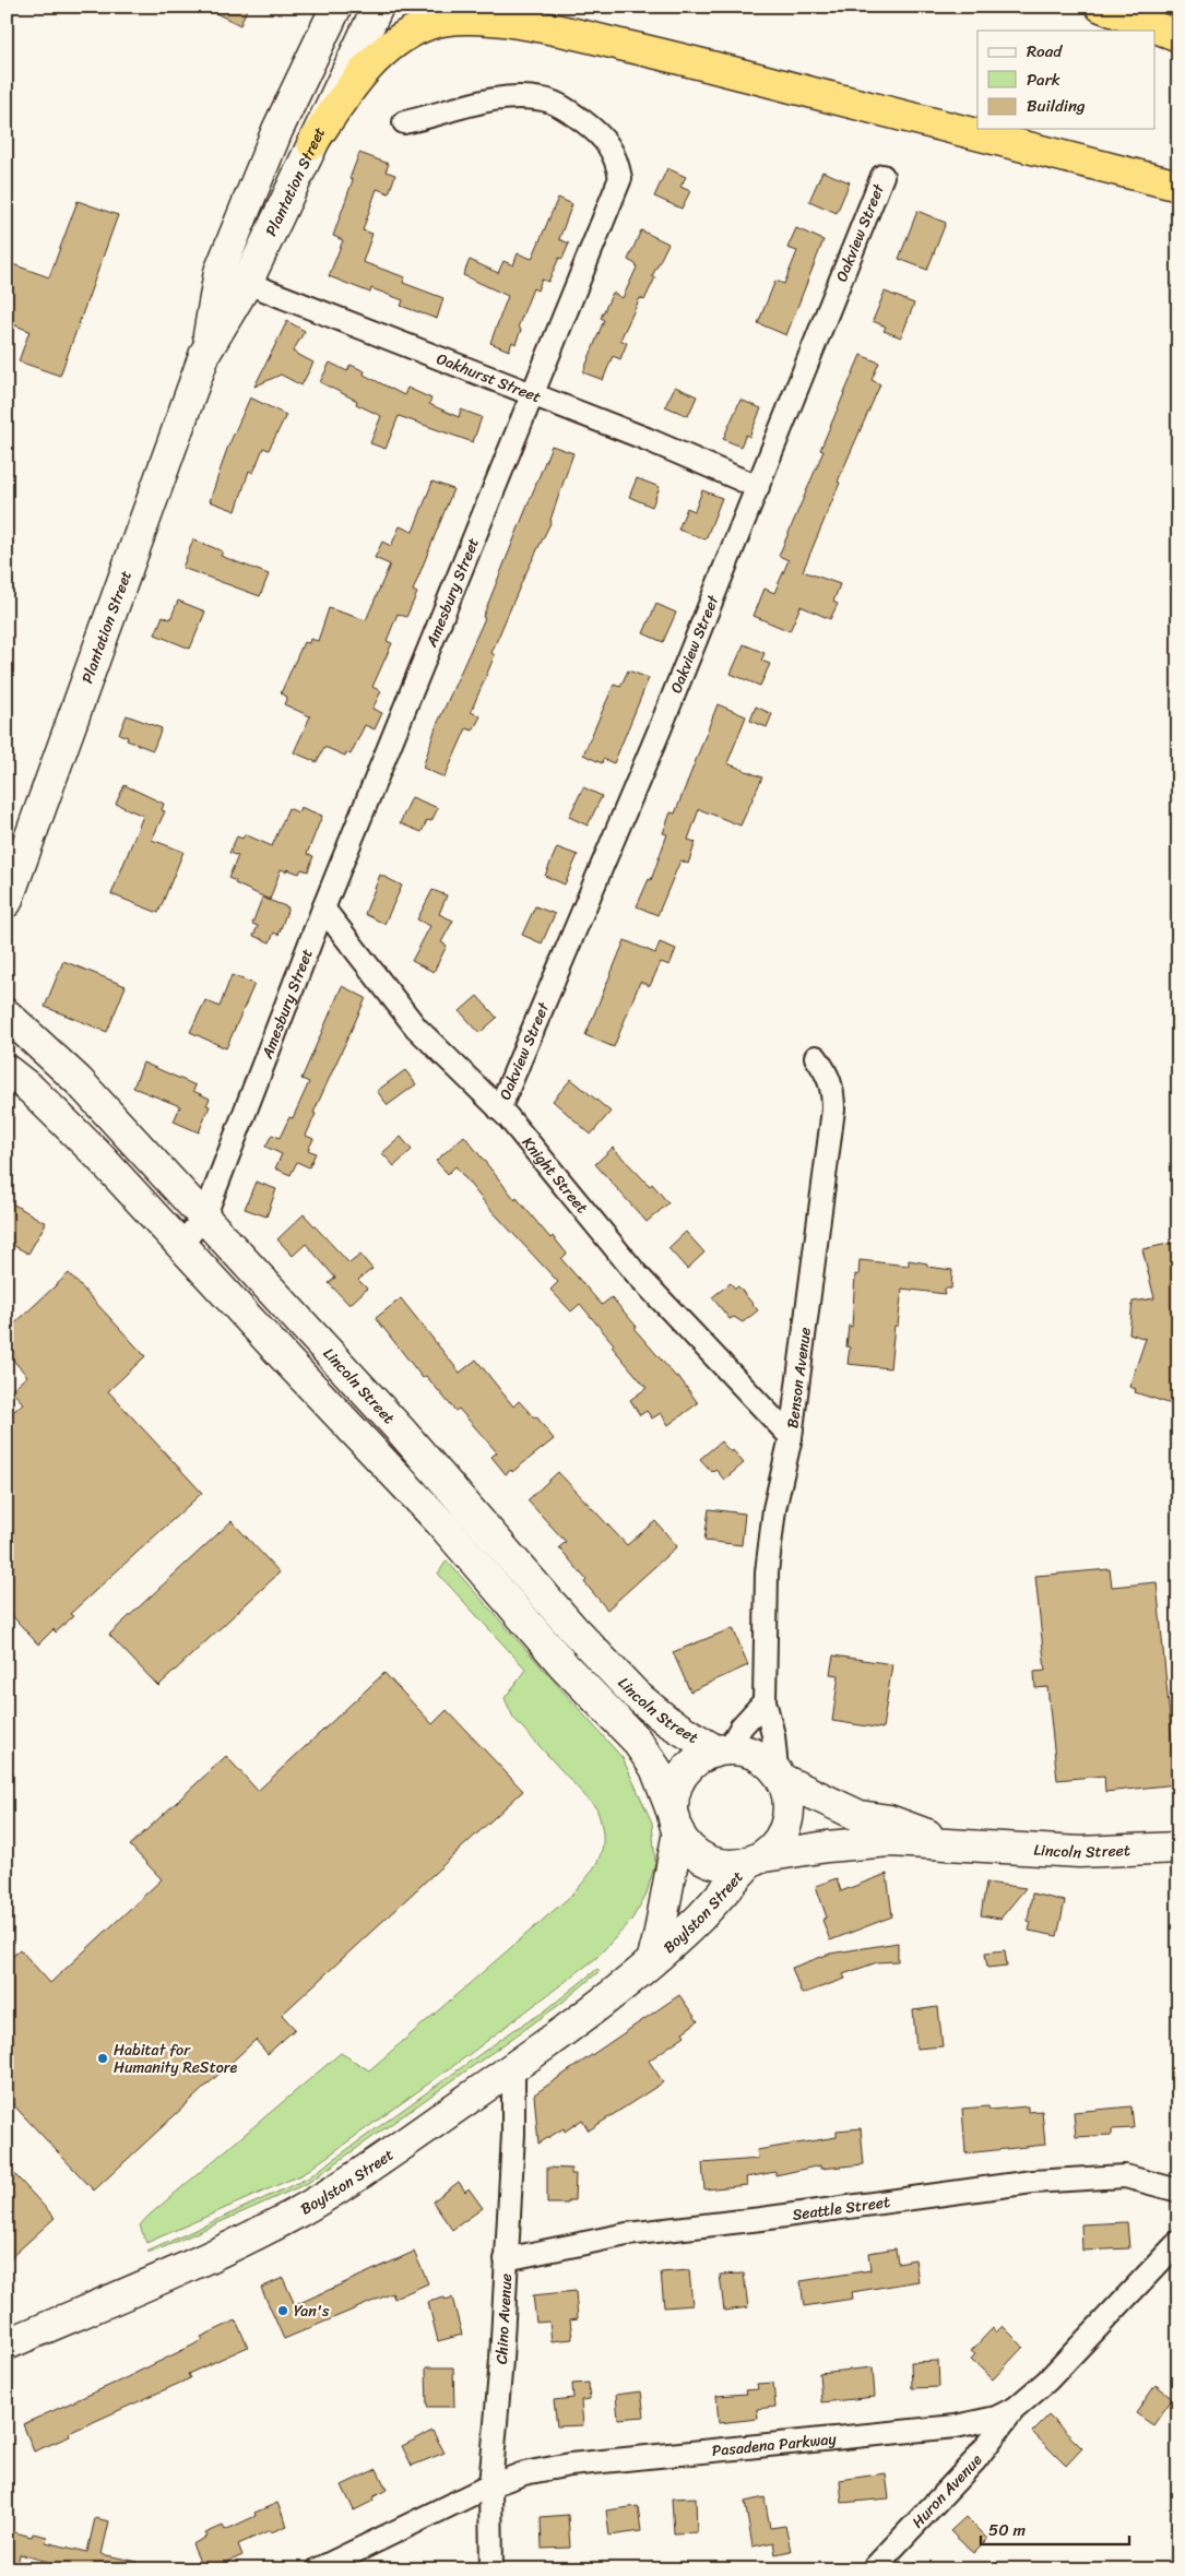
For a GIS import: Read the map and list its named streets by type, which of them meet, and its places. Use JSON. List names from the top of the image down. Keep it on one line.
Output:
{"streets":{"main road":["Plantation Street","Lincoln Street","Boylston Street"],"street":["Oakview Street","Oakhurst Street","Amesbury Street","Knight Street","Benson Avenue","Seattle Street","Chino Avenue","Pasadena Parkway","Huron Avenue"]},"crossings":[["Plantation Street","Oakhurst Street"],["Oakview Street","Oakhurst Street"],["Oakview Street","Knight Street"],["Oakhurst Street","Amesbury Street"],["Amesbury Street","Knight Street"],["Amesbury Street","Lincoln Street"],["Knight Street","Benson Avenue"],["Benson Avenue","Lincoln Street"],["Benson Avenue","Boylston Street"],["Lincoln Street","Boylston Street"],["Boylston Street","Chino Avenue"],["Seattle Street","Chino Avenue"],["Chino Avenue","Pasadena Parkway"],["Pasadena Parkway","Huron Avenue"]],"places":["Habitat for Humanity ReStore","Yan's"],"legend":["Road","Park","Building"],"scale_bar":"50 m"}
